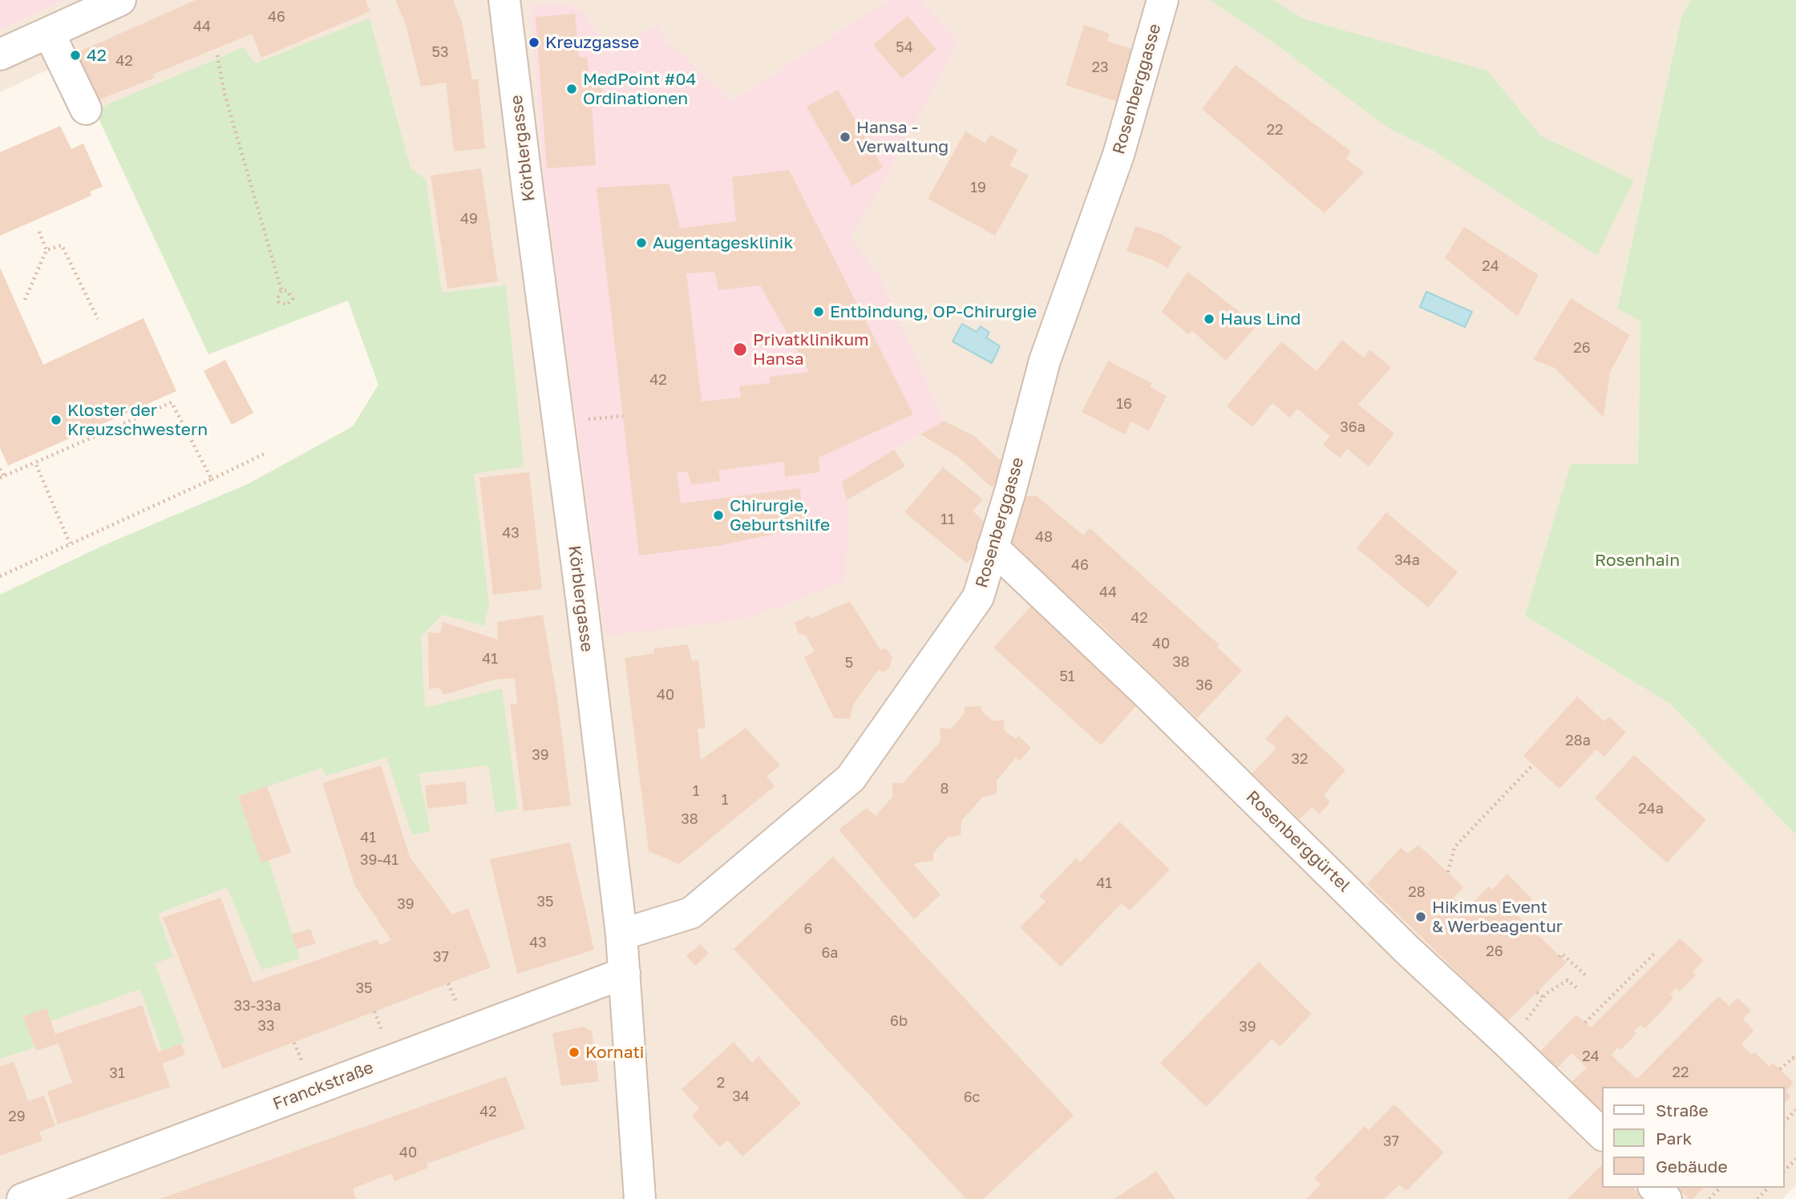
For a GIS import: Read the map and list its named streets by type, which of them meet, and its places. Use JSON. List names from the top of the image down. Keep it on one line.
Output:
{"streets":{"street":["Rosenberggasse","Körblergasse","Rosenberggürtel","Franckstraße"]},"crossings":[["Rosenberggasse","Körblergasse"],["Rosenberggasse","Rosenberggürtel"],["Körblergasse","Franckstraße"]],"parks":["Rosenhain"],"places":["Kreuzgasse","42","MedPoint #04 Ordinationen","Hansa - Verwaltung","Augentagesklinik","Entbindung, OP-Chirurgie","Haus Lind","Privatklinikum Hansa","Kloster der Kreuzschwestern","Chirurgie, Geburtshilfe","Hikimus Event & Werbeagentur","Kornati"],"house_numbers":["46","44","54","53","42","23","22","19","49","24","26","42","16","36a","11","43","48","34a","46","44","42","40","41","38","5","51","36","40","28a","39","32","8","1","1","24a","38","41","39-41","41","28","35","39","6","43","26","6a","37","35","33-33a","6b","33","39","24","22","31","2","34","6c","42","29","37","40"],"legend":["Straße","Park","Gebäude"]}
